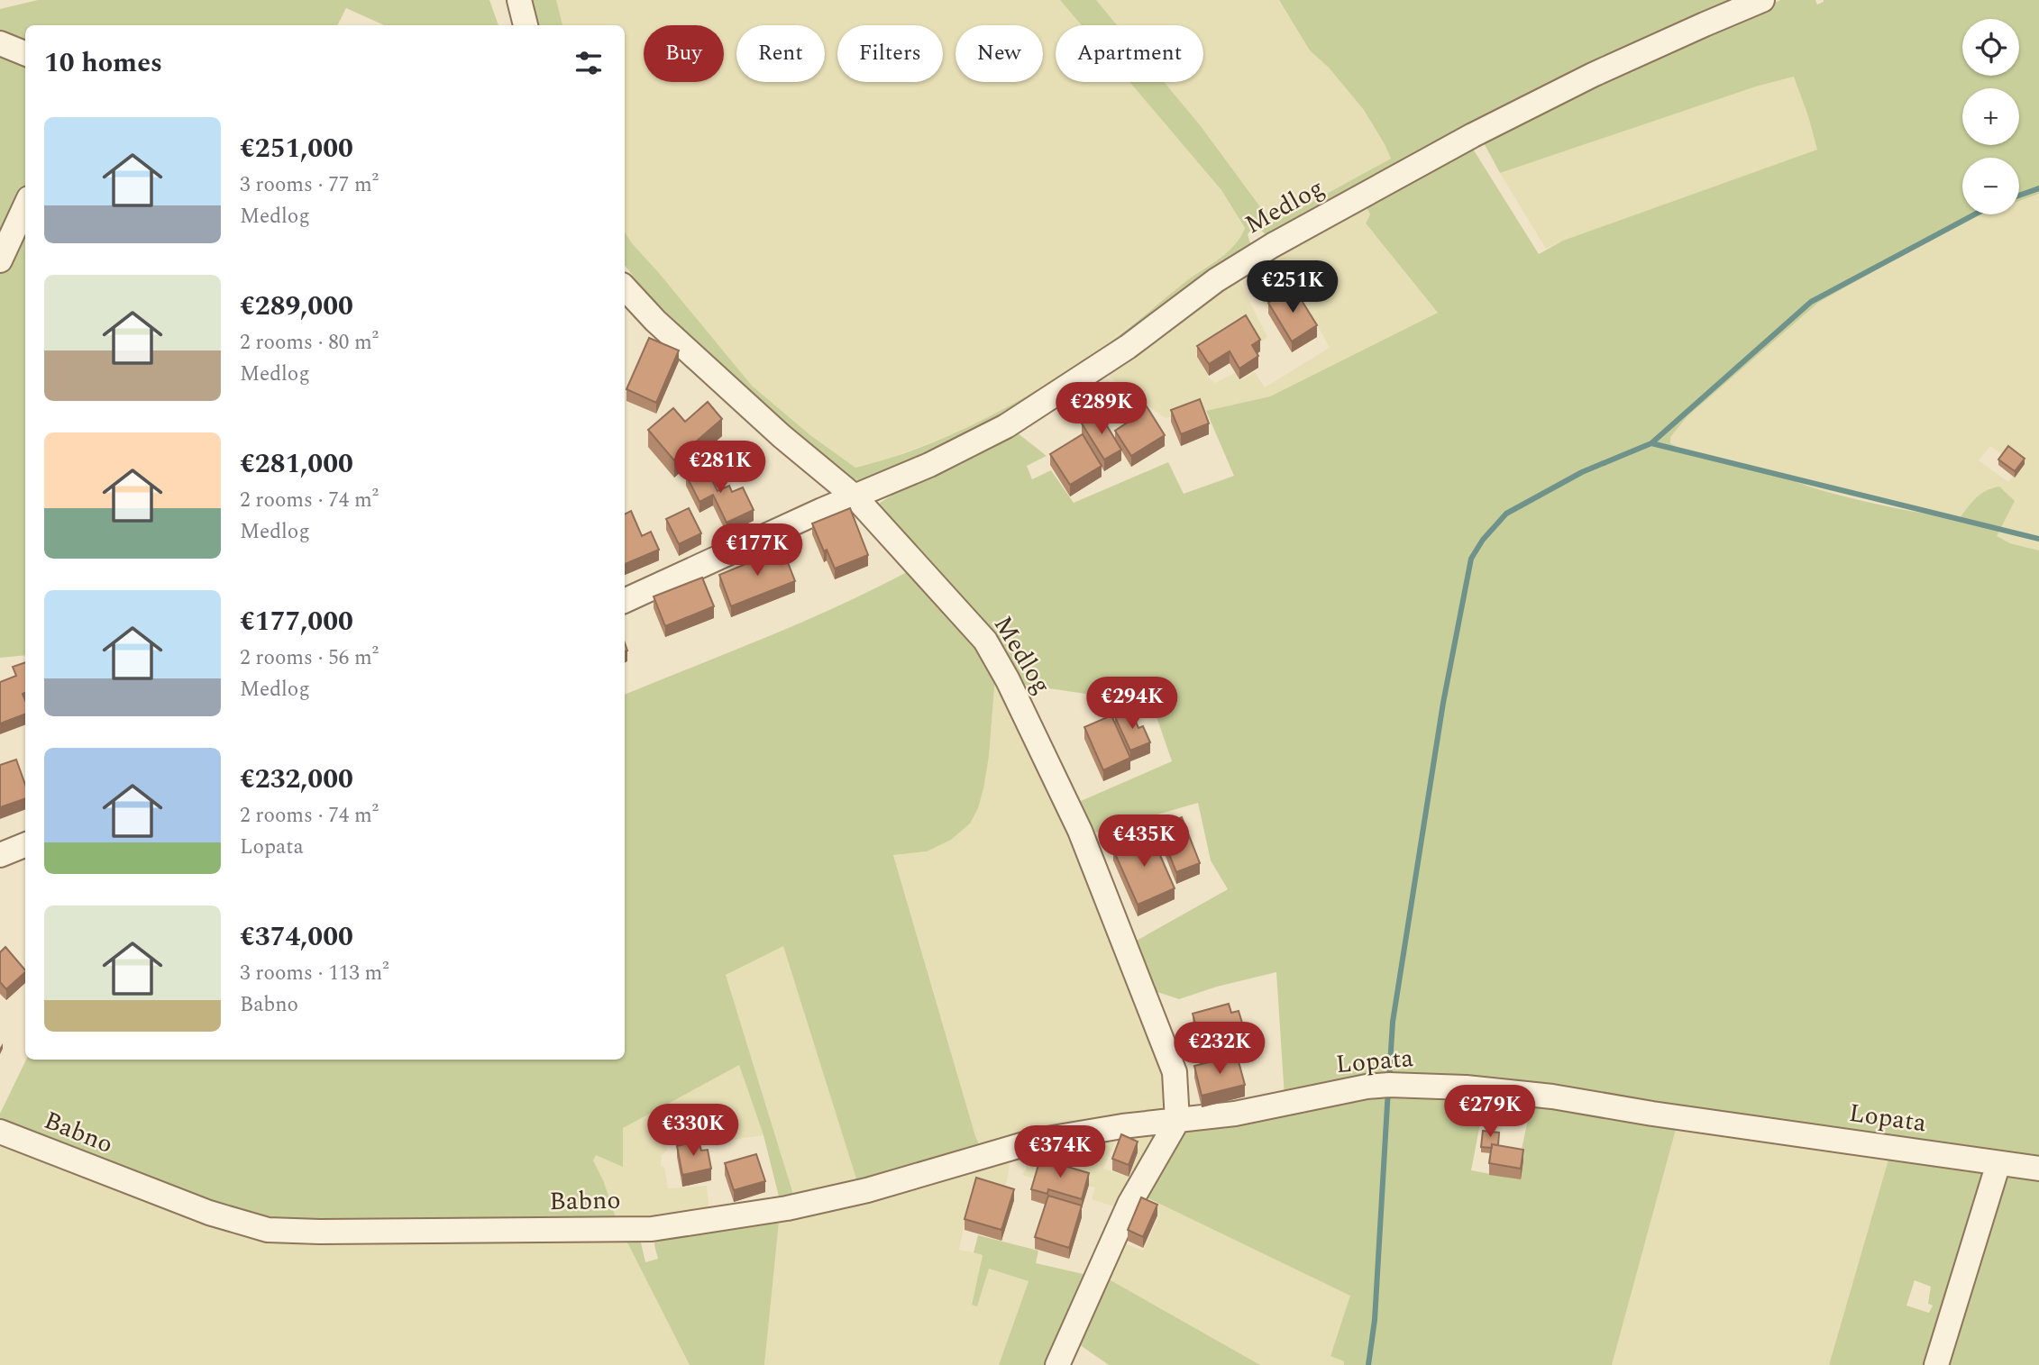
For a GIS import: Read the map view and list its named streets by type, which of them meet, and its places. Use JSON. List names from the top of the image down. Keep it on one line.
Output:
{"streets":{"street":["Medlog","Lopata","Babno"]},"crossings":[["Medlog","Lopata"],["Medlog","Babno"],["Lopata","Babno"]],"page":{"map_buttons":["+","−"],"chip":["Buy","Rent","Filters","New","Apartment"],"heading":"10 homes","list":[{"name":"€251,000","note":"3 rooms · 77 m² · Medlog"},{"name":"€289,000","note":"2 rooms · 80 m² · Medlog"},{"name":"€281,000","note":"2 rooms · 74 m² · Medlog"},{"name":"€177,000","note":"2 rooms · 56 m² · Medlog"},{"name":"€232,000","note":"2 rooms · 74 m² · Lopata"},{"name":"€374,000","note":"3 rooms · 113 m² · Babno"}],"price":["€251K","€289K","€281K","€177K","€294K","€435K","€232K","€279K","€330K","€374K"]}}
